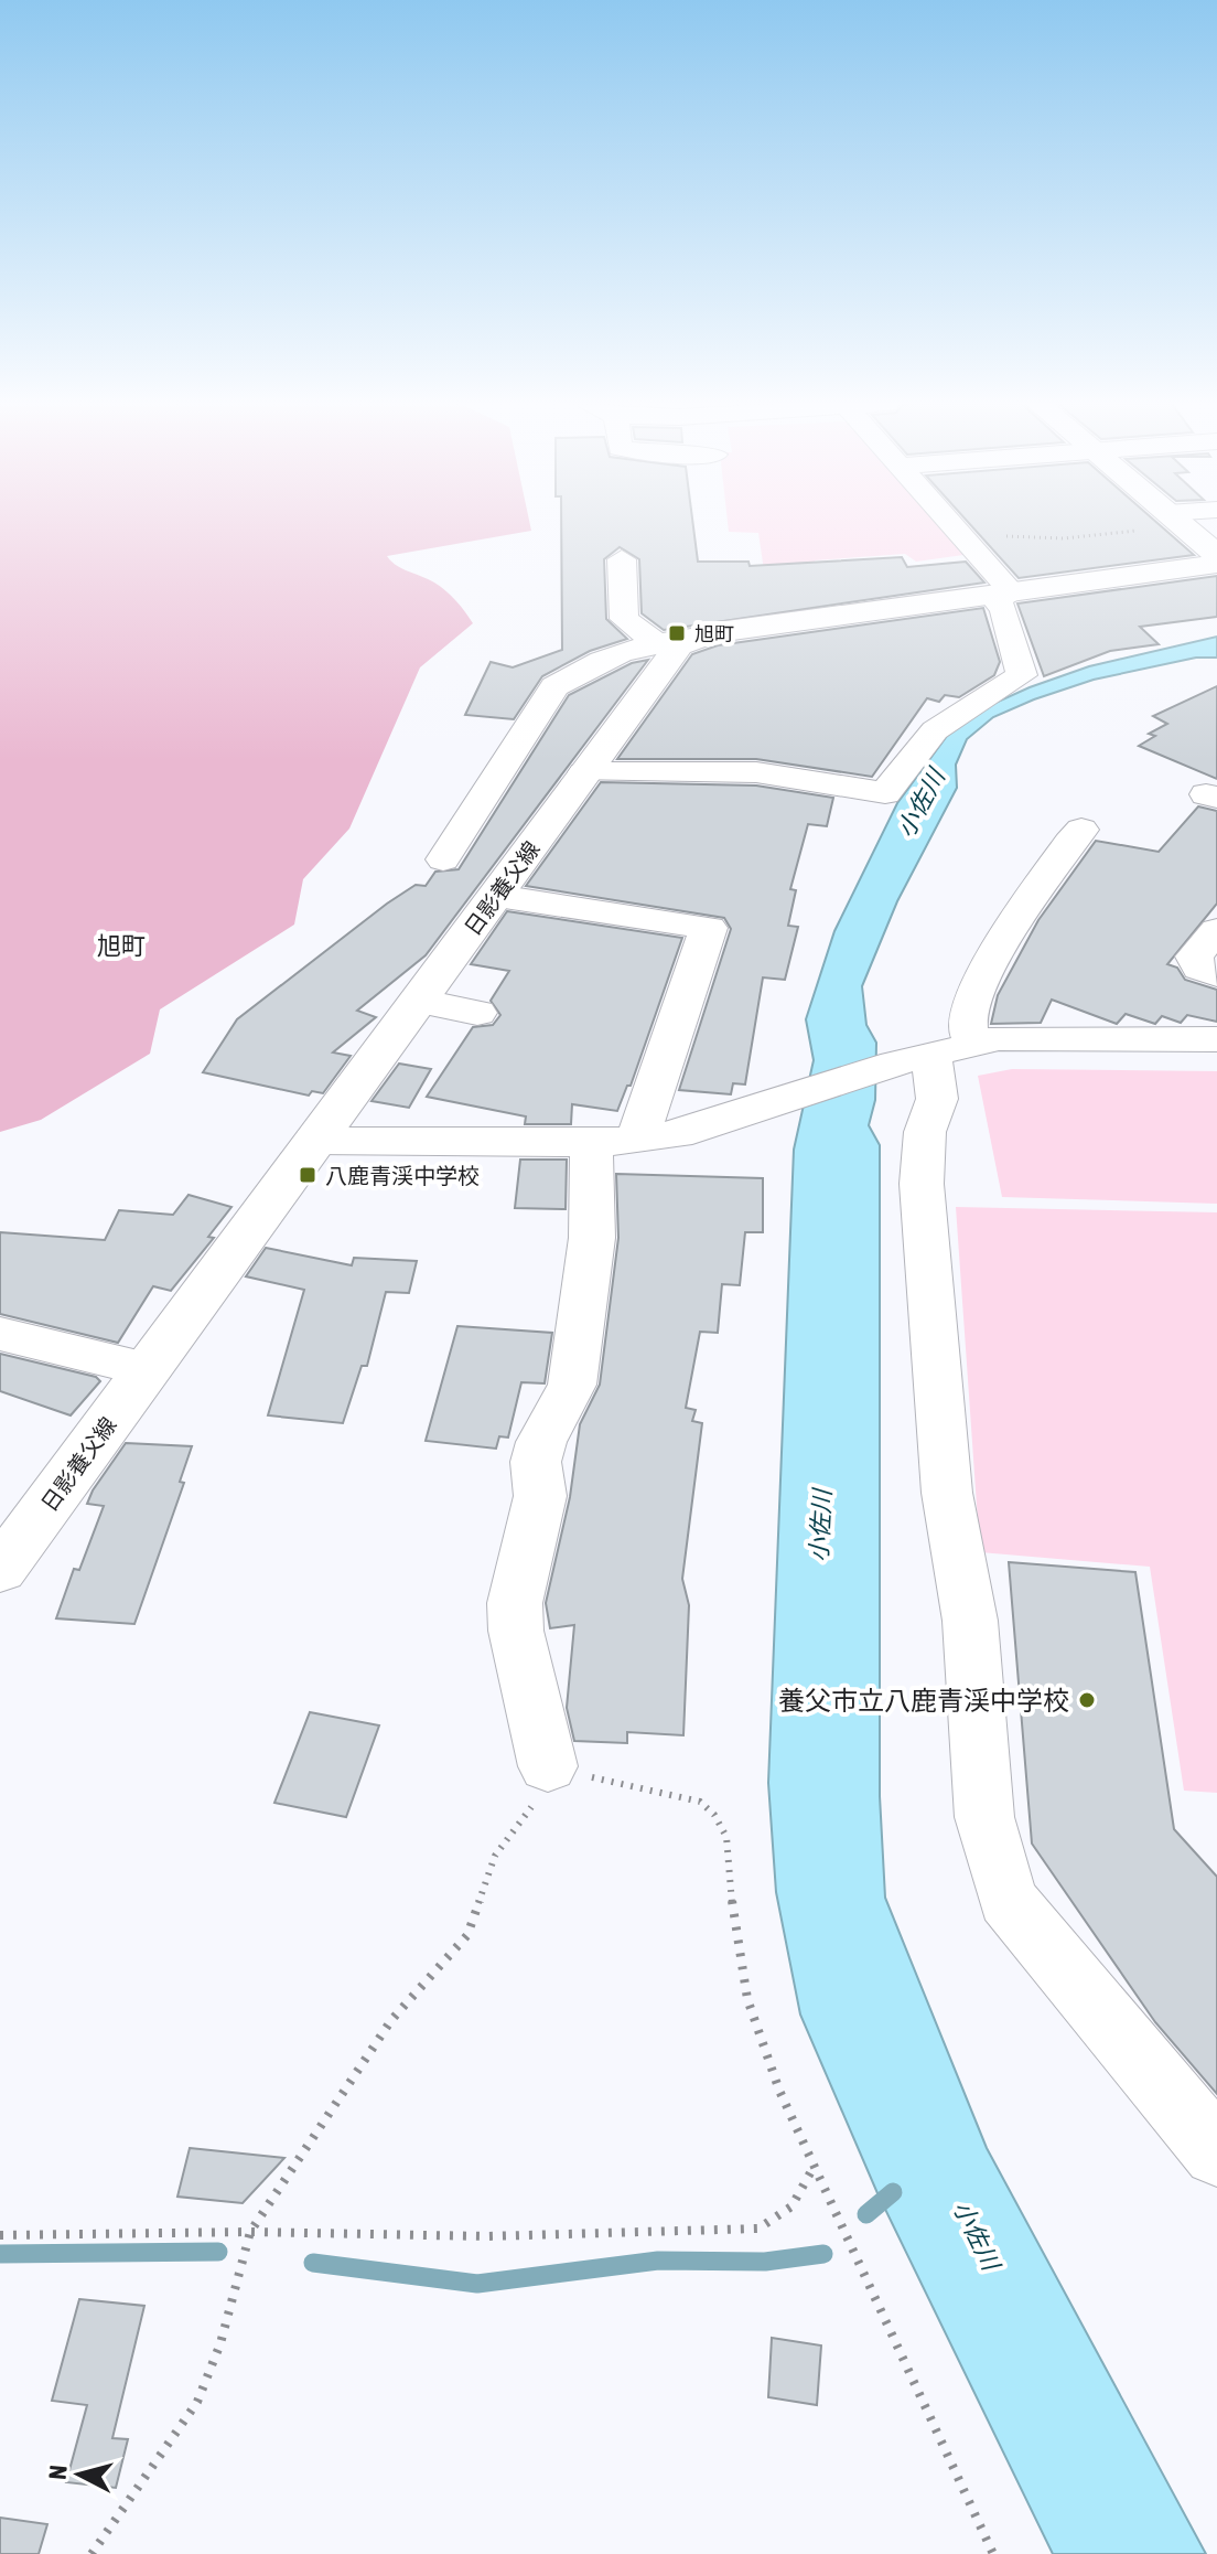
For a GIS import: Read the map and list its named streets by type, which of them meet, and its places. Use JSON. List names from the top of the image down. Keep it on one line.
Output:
{"streets":{"main road":["日影養父線"]},"districts":["旭町"],"water":["小佐川"],"places":{"transit":["旭町","八鹿青渓中学校"],"other":["養父市立八鹿青渓中学校"]},"north":"left"}
